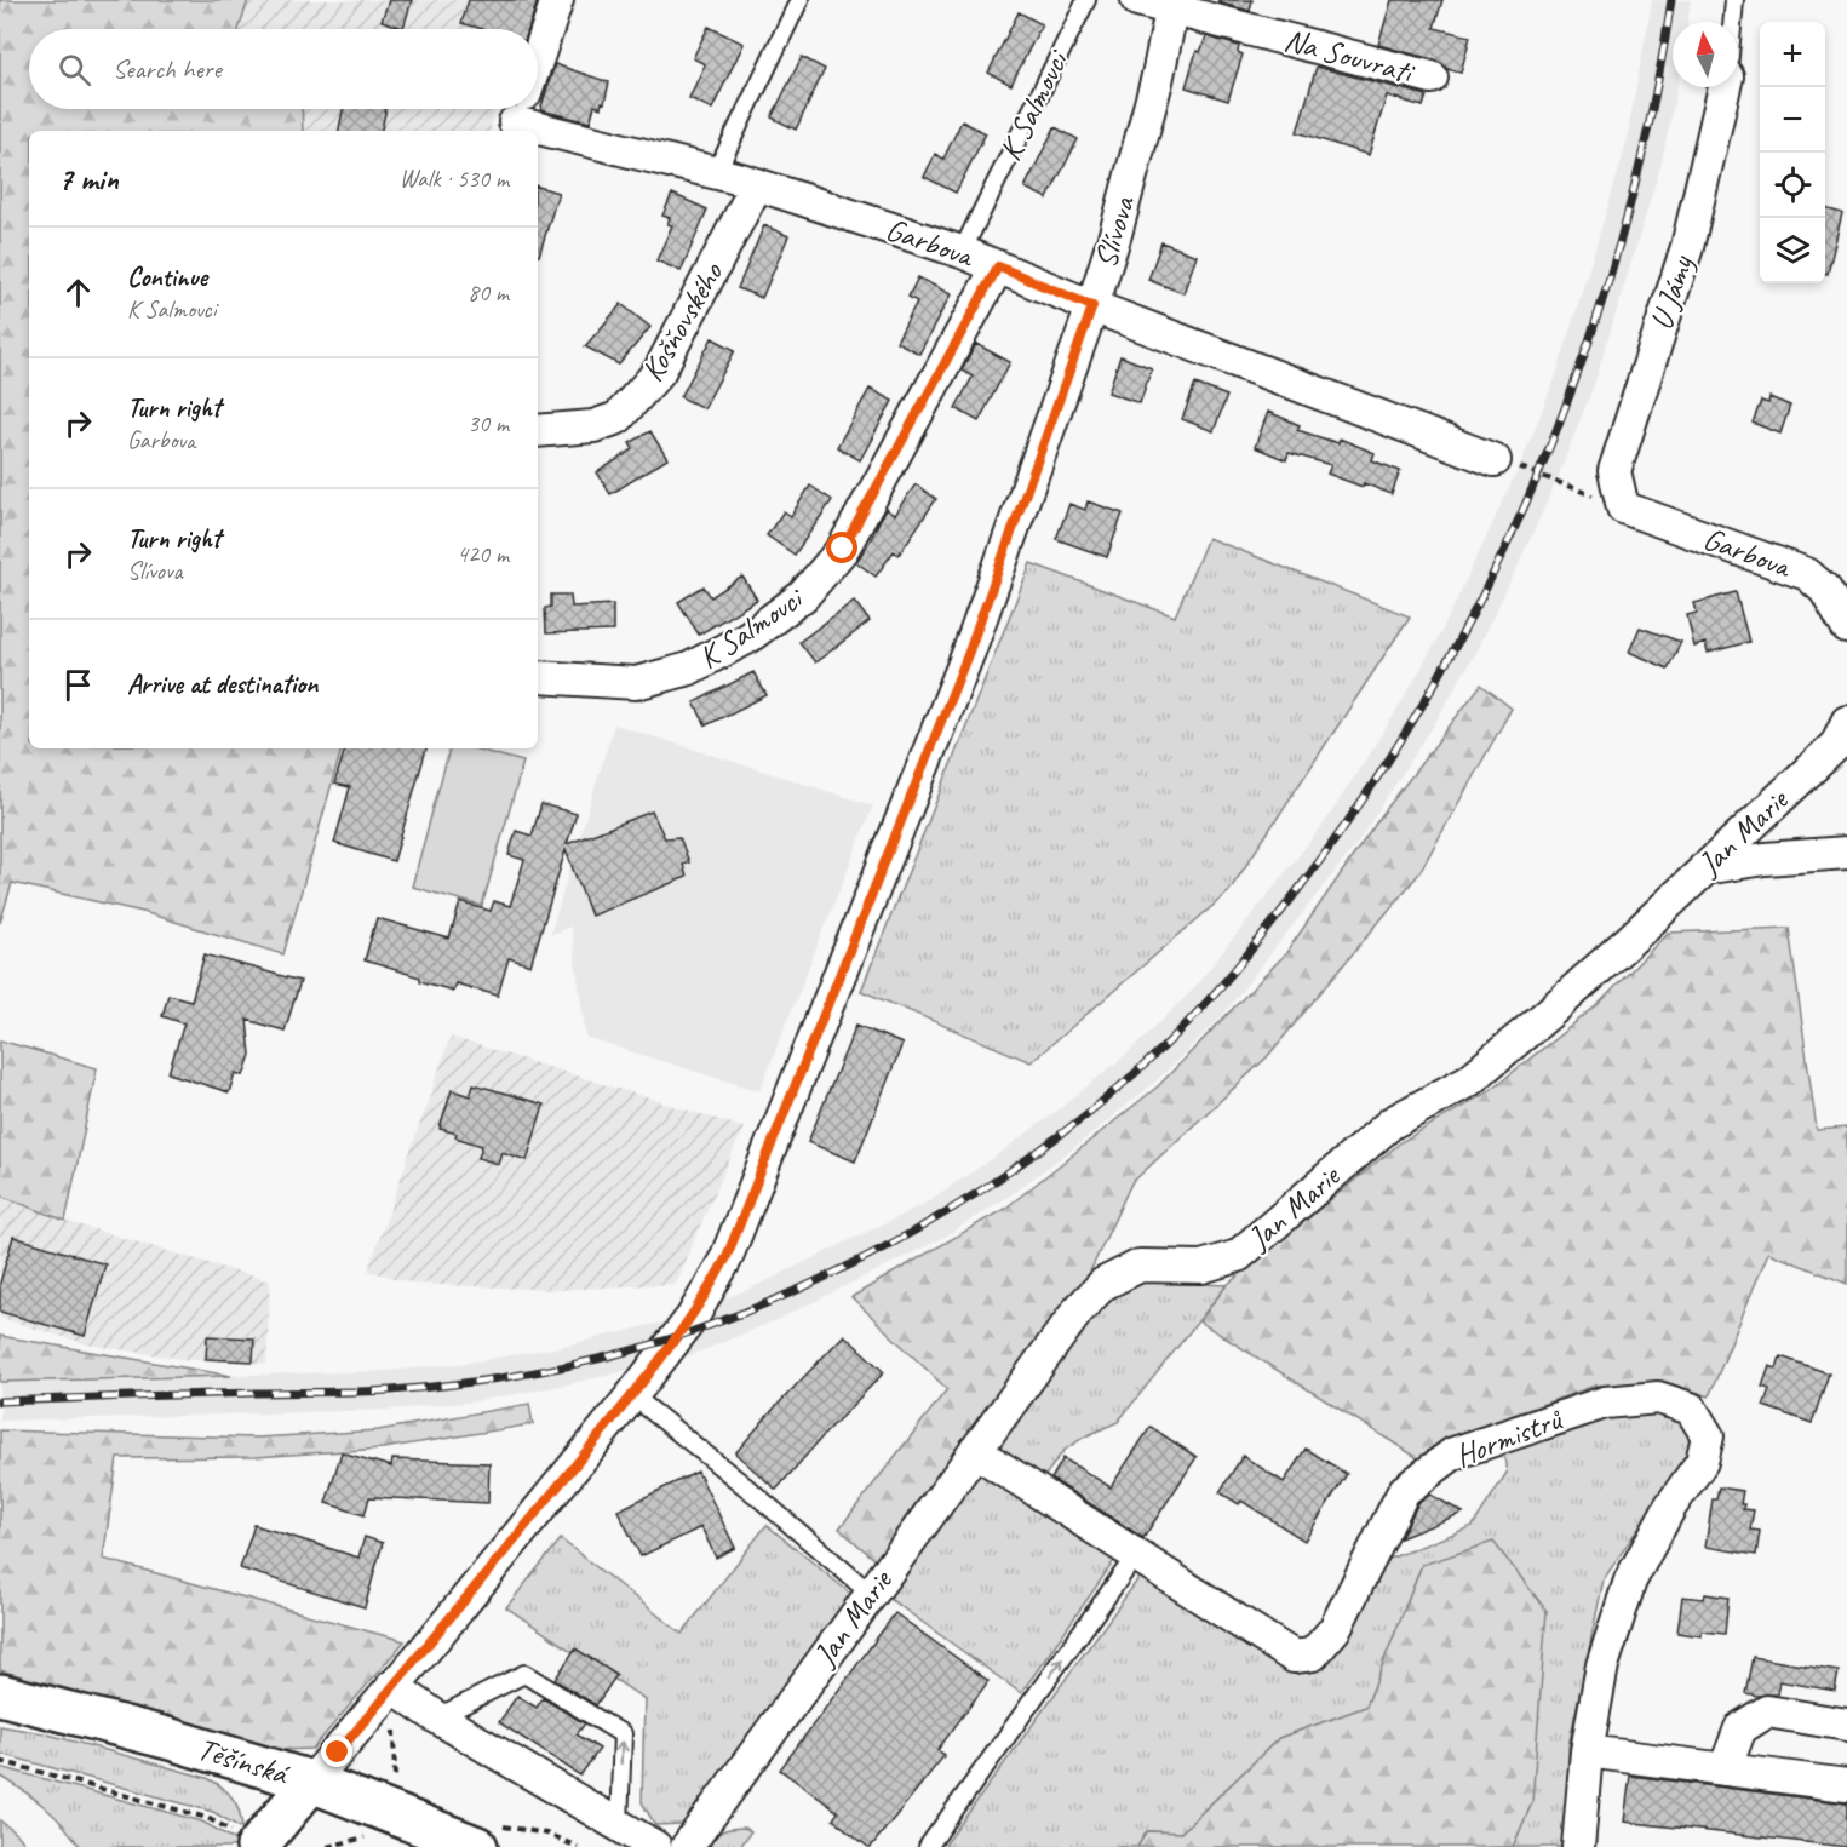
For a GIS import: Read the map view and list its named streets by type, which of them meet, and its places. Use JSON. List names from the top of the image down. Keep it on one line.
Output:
{"streets":{"main road":["Těšínská"],"street":["Na Souvrati","K Salmovci","Slívova","Garbova","U Jámy","Košňovského","Jan Marie","Hormistrů"]},"crossings":[["Na Souvrati","Slívova"],["K Salmovci","Garbova"],["Slívova","Garbova"],["Slívova","Těšínská"],["Garbova","U Jámy"],["Garbova","Košňovského"],["Jan Marie","Hormistrů"]],"north":"top","page":{"map_buttons":["+","−"],"search":"Search here","heading":["7 min","Walk · 530 m"],"list":[["Continue","K Salmovci","80 m"],["Turn right","Garbova","30 m"],["Turn right","Slívova","420 m"],"Arrive at destination"]}}
